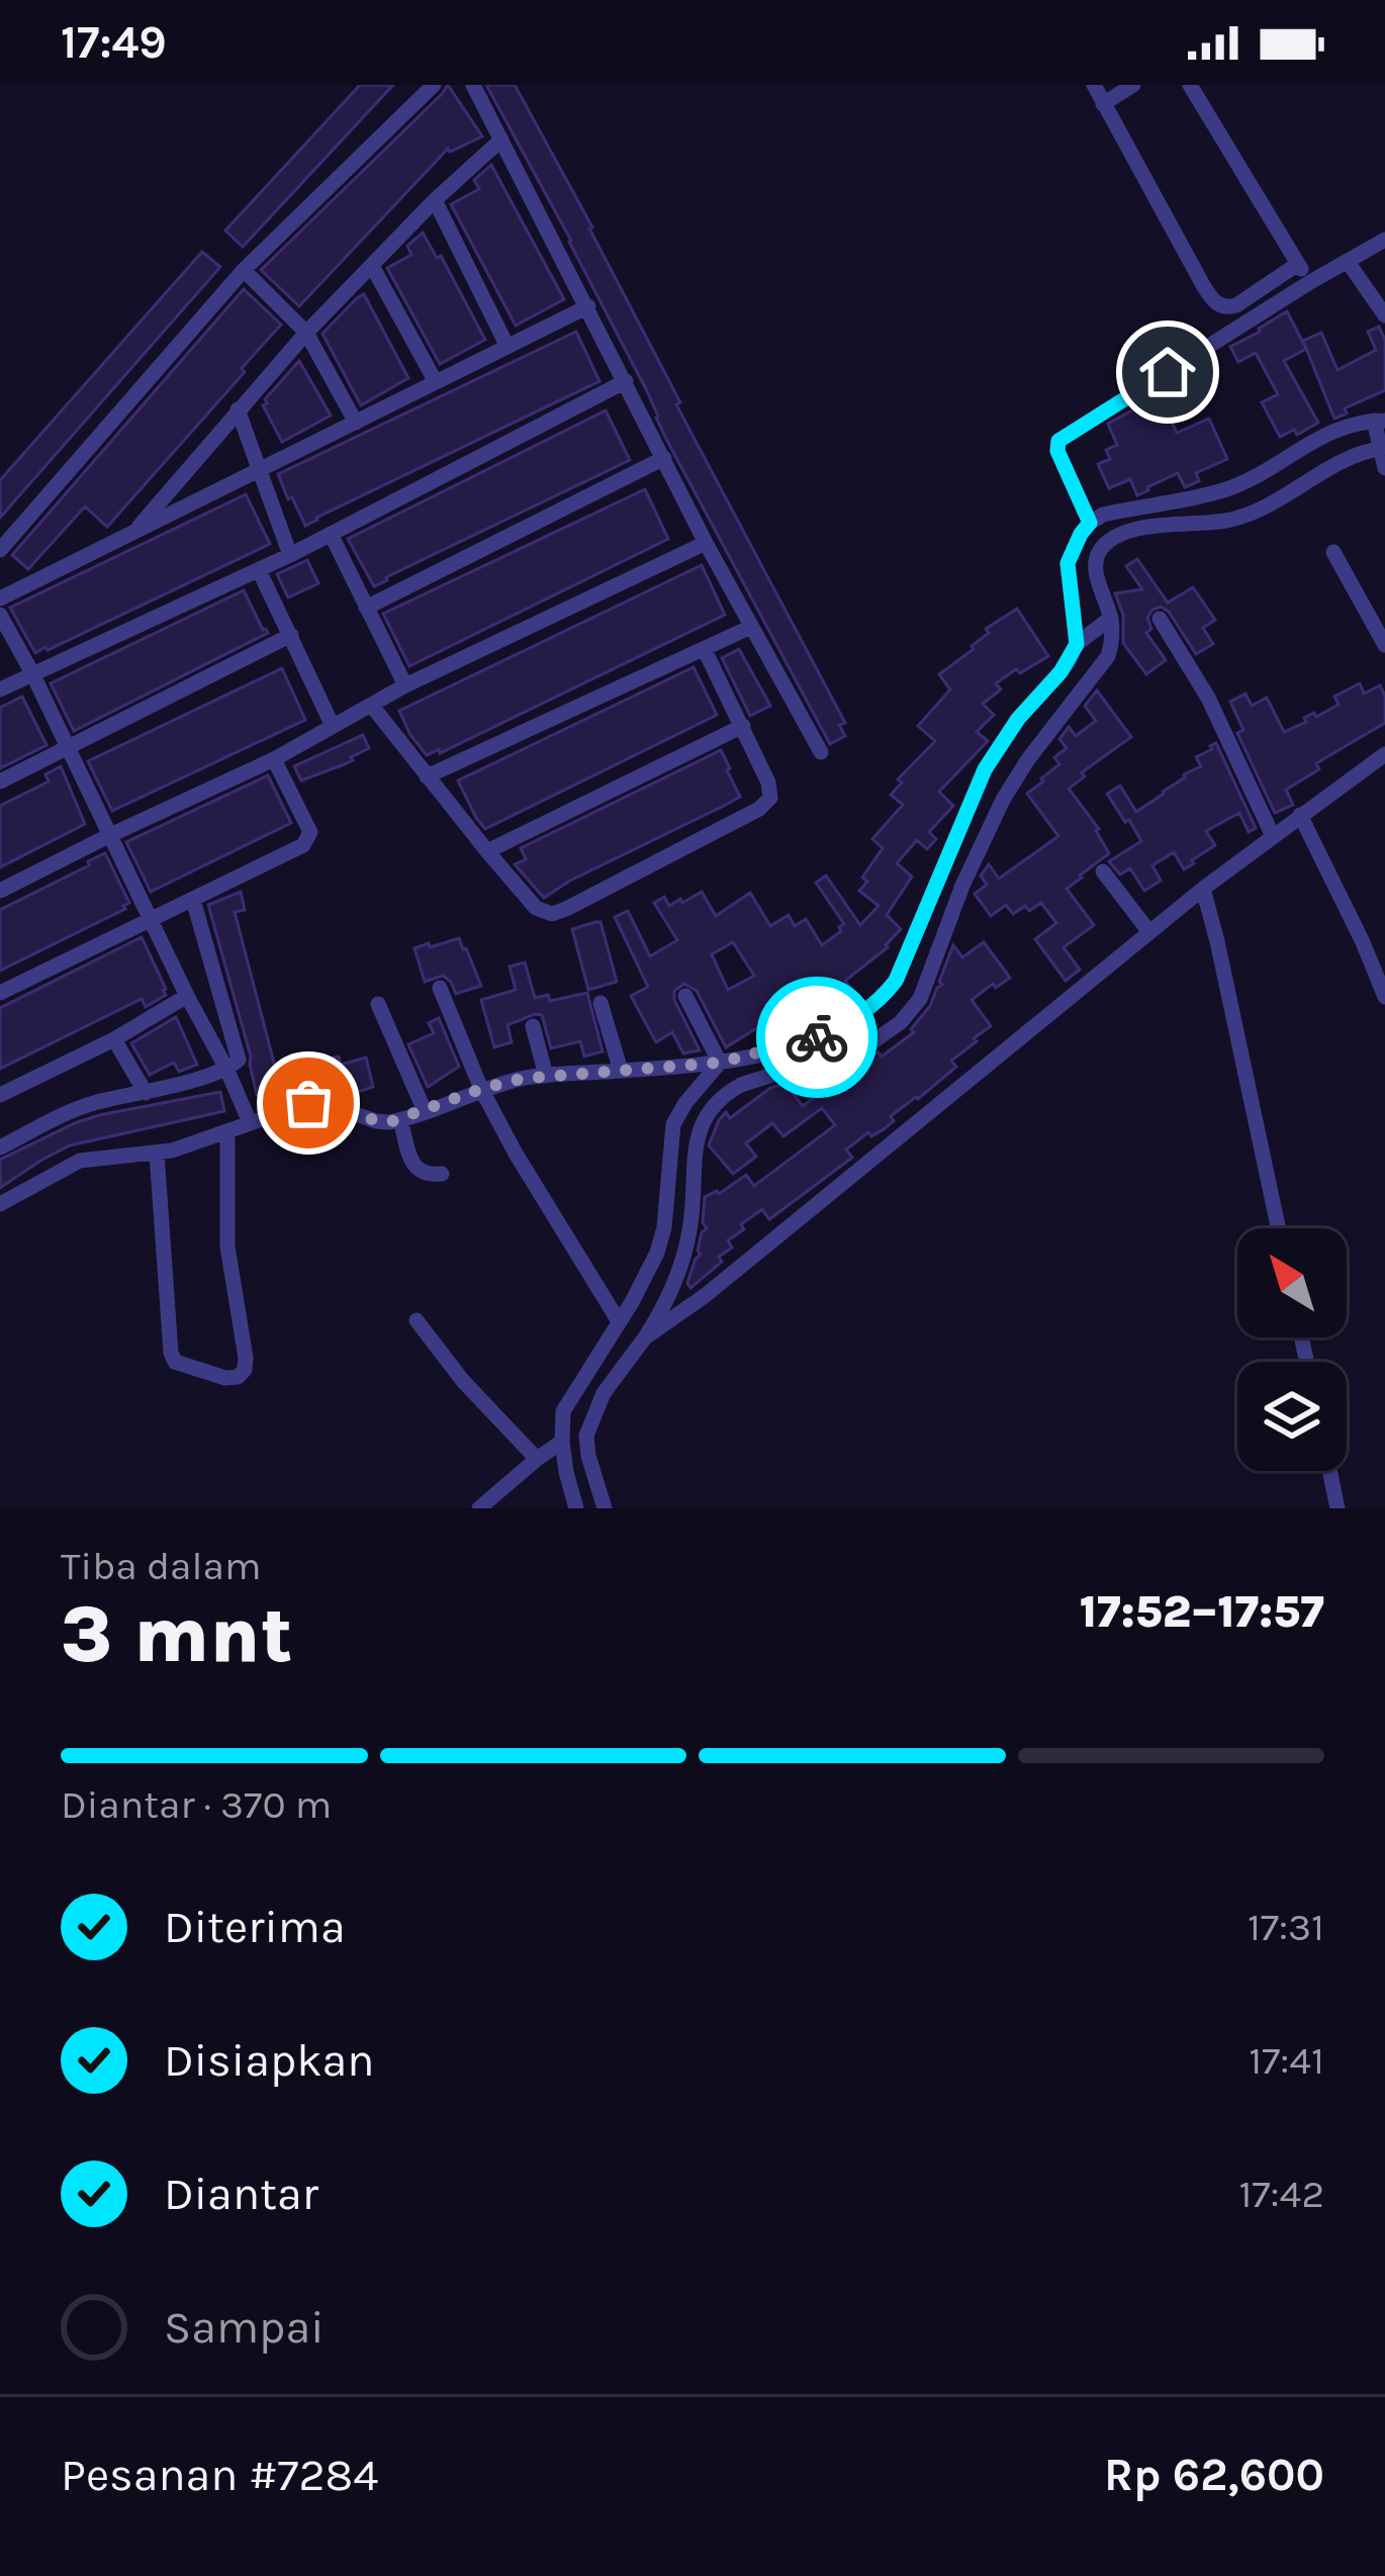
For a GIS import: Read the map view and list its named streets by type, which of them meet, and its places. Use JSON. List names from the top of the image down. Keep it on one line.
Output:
{"north":"top left","page":{"status":"17:49","heading":["3 mnt","Tiba dalam","17:52–17:57"],"panel":["Pesanan #7284","Rp 62,600"],"bar":"Diantar · 370 m","list":[["Diterima","17:31"],["Disiapkan","17:41"],["Diantar","17:42"],"Sampai"]}}
